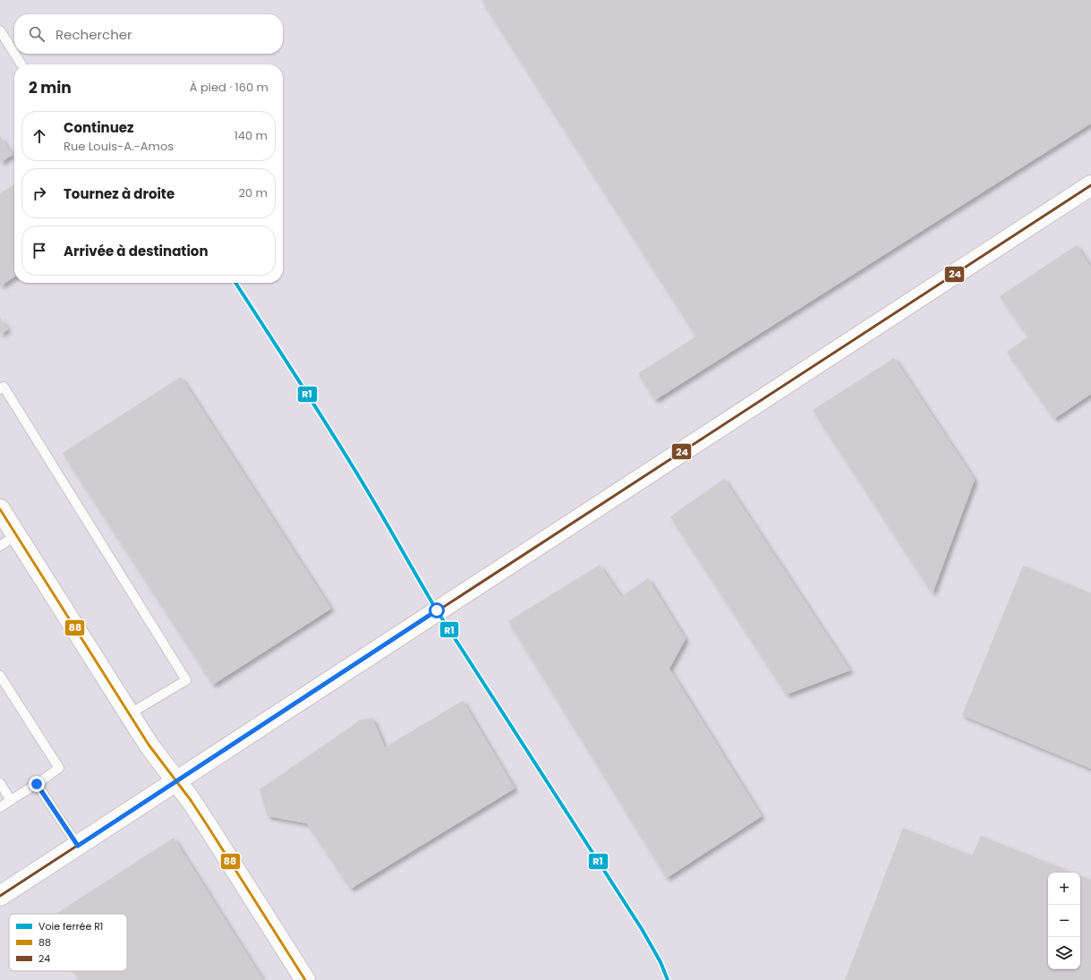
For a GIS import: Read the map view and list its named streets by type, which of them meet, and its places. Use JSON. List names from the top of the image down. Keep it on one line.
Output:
{"lines":["transit line 24","rail line R1","transit line 88"],"legend":["Voie ferrée R1","88","24"],"page":{"search":"Rechercher","heading":["2 min","À pied · 160 m"],"list":[["Continuez","Rue Louis-A.-Amos","140 m"],["Tournez à droite","20 m"],"Arrivée à destination"],"map_buttons":["+","−"]}}
